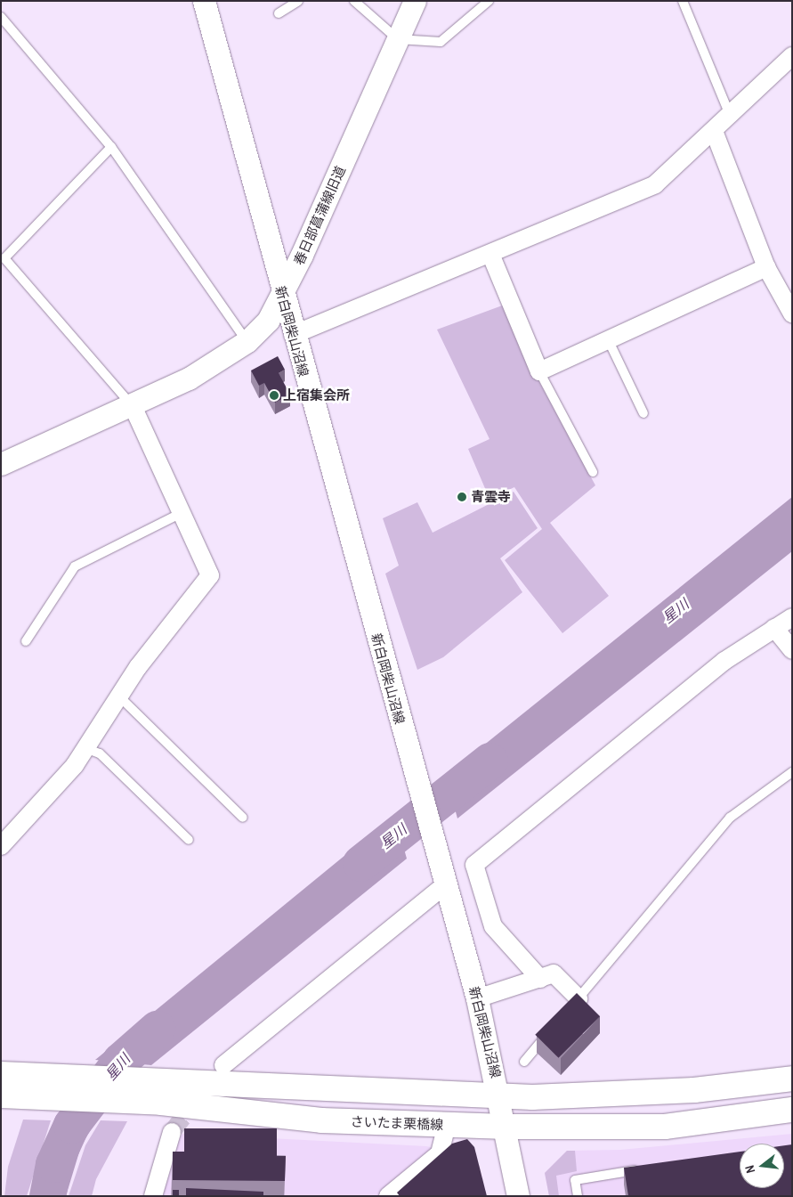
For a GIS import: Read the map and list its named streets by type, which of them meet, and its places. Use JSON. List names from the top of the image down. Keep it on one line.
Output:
{"streets":{"main road":["さいたま栗橋線"],"street":["春日部菖蒲線旧道","新白岡柴山沼線"]},"crossings":[["春日部菖蒲線旧道","新白岡柴山沼線"],["新白岡柴山沼線","さいたま栗橋線"]],"water":["星川"],"places":["上宿集会所","青雲寺"],"north":"left"}
